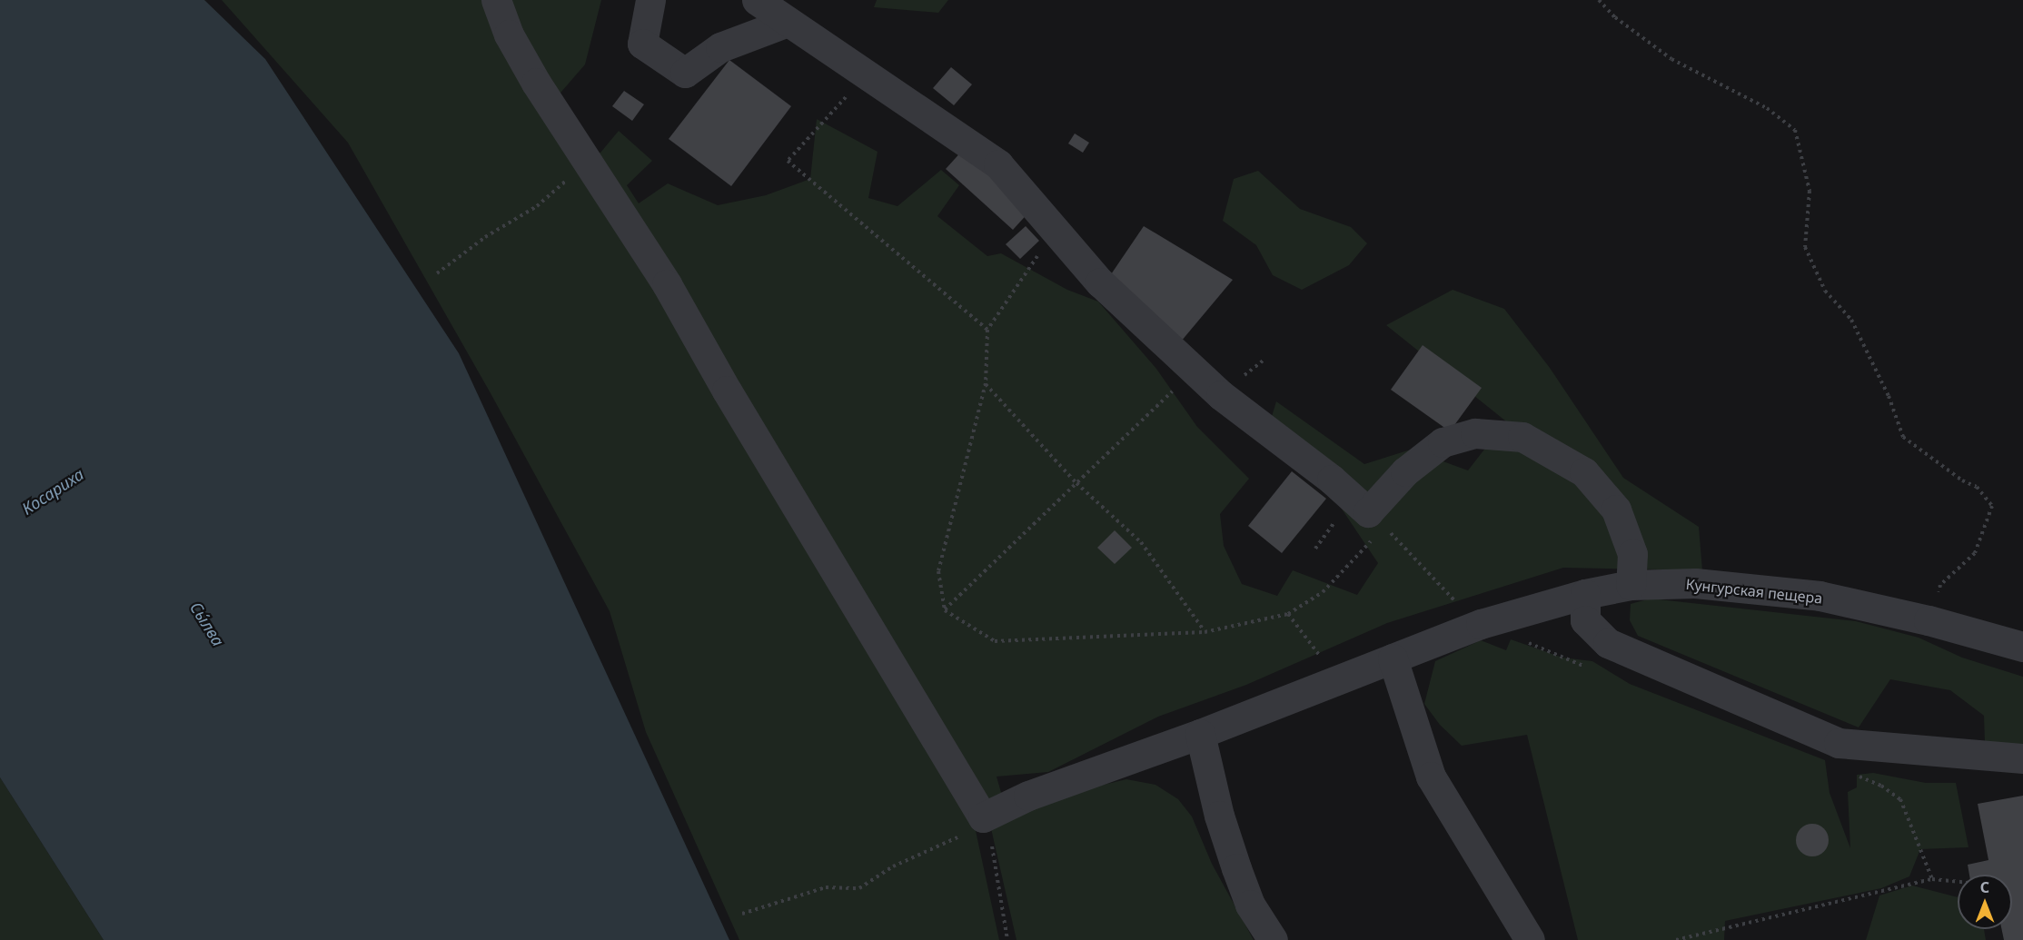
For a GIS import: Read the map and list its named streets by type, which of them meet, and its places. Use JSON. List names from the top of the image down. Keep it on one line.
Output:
{"streets":{"street":["Кунгурская пещера"]},"water":["Косариха","Сы́лва"],"north":"top"}
